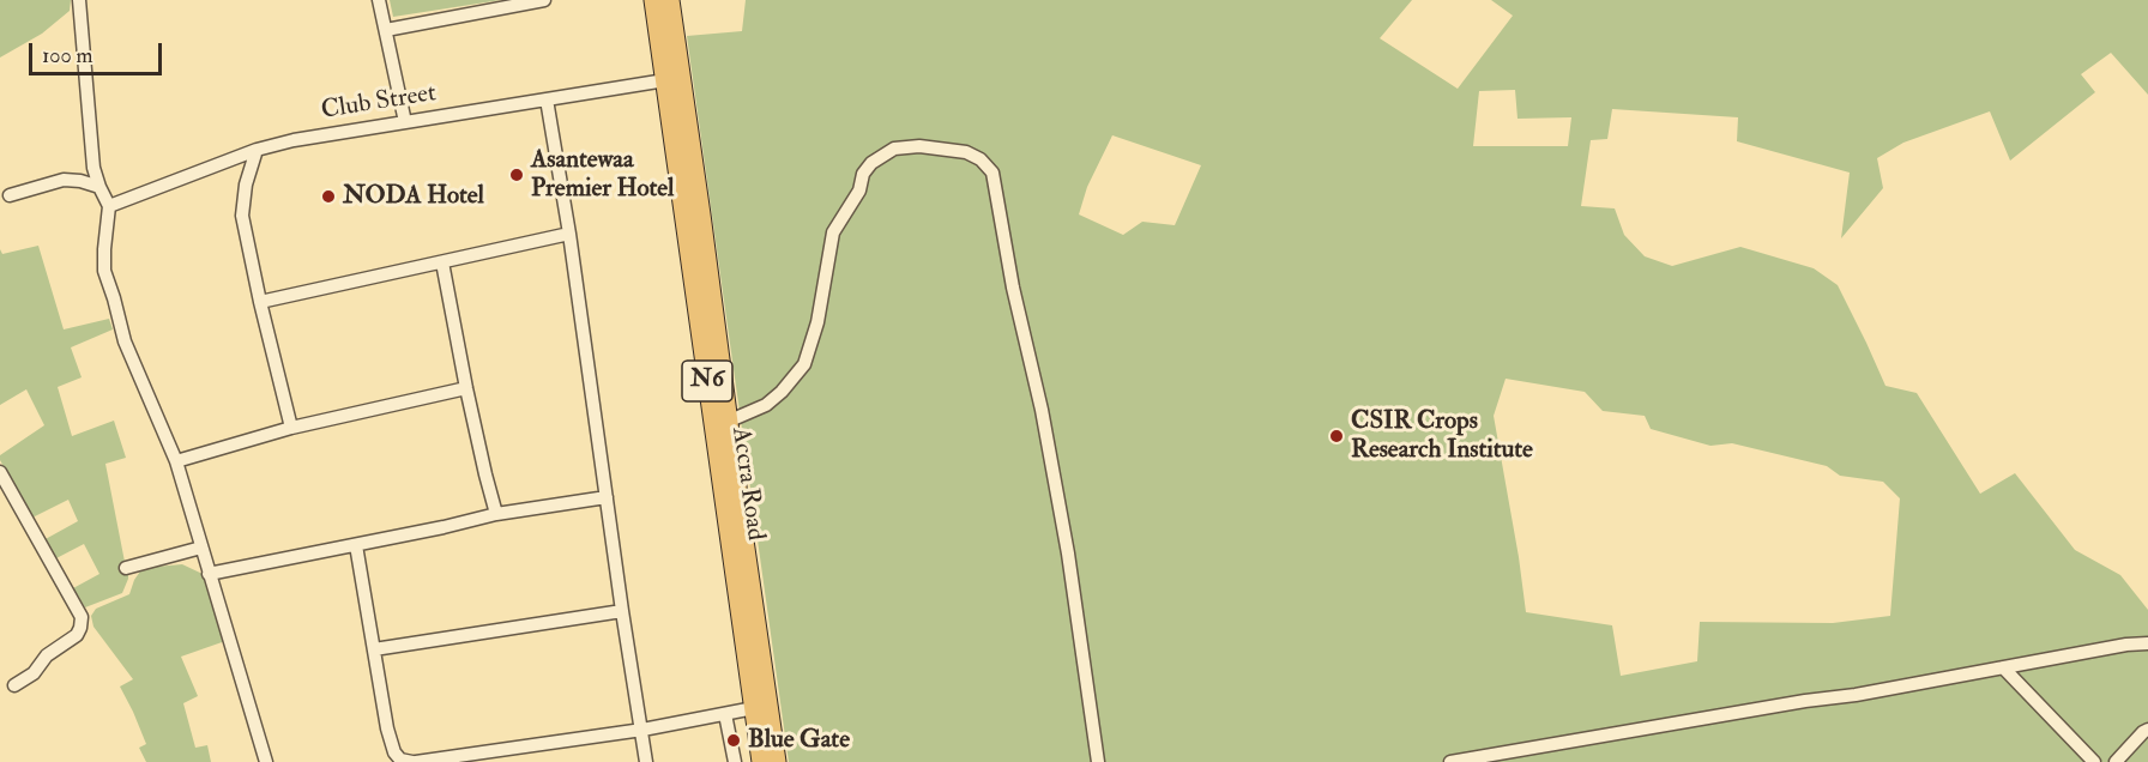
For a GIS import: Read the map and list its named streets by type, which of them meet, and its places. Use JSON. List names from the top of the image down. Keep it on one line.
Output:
{"streets":{"highway":["N6","Accra Road"],"street":["Club Street"]},"crossings":[["Club Street","Accra Road"]],"places":["Asantewaa Premier Hotel","NODA Hotel","CSIR Crops Research Institute","Blue Gate"],"scale_bar":"100 m"}
